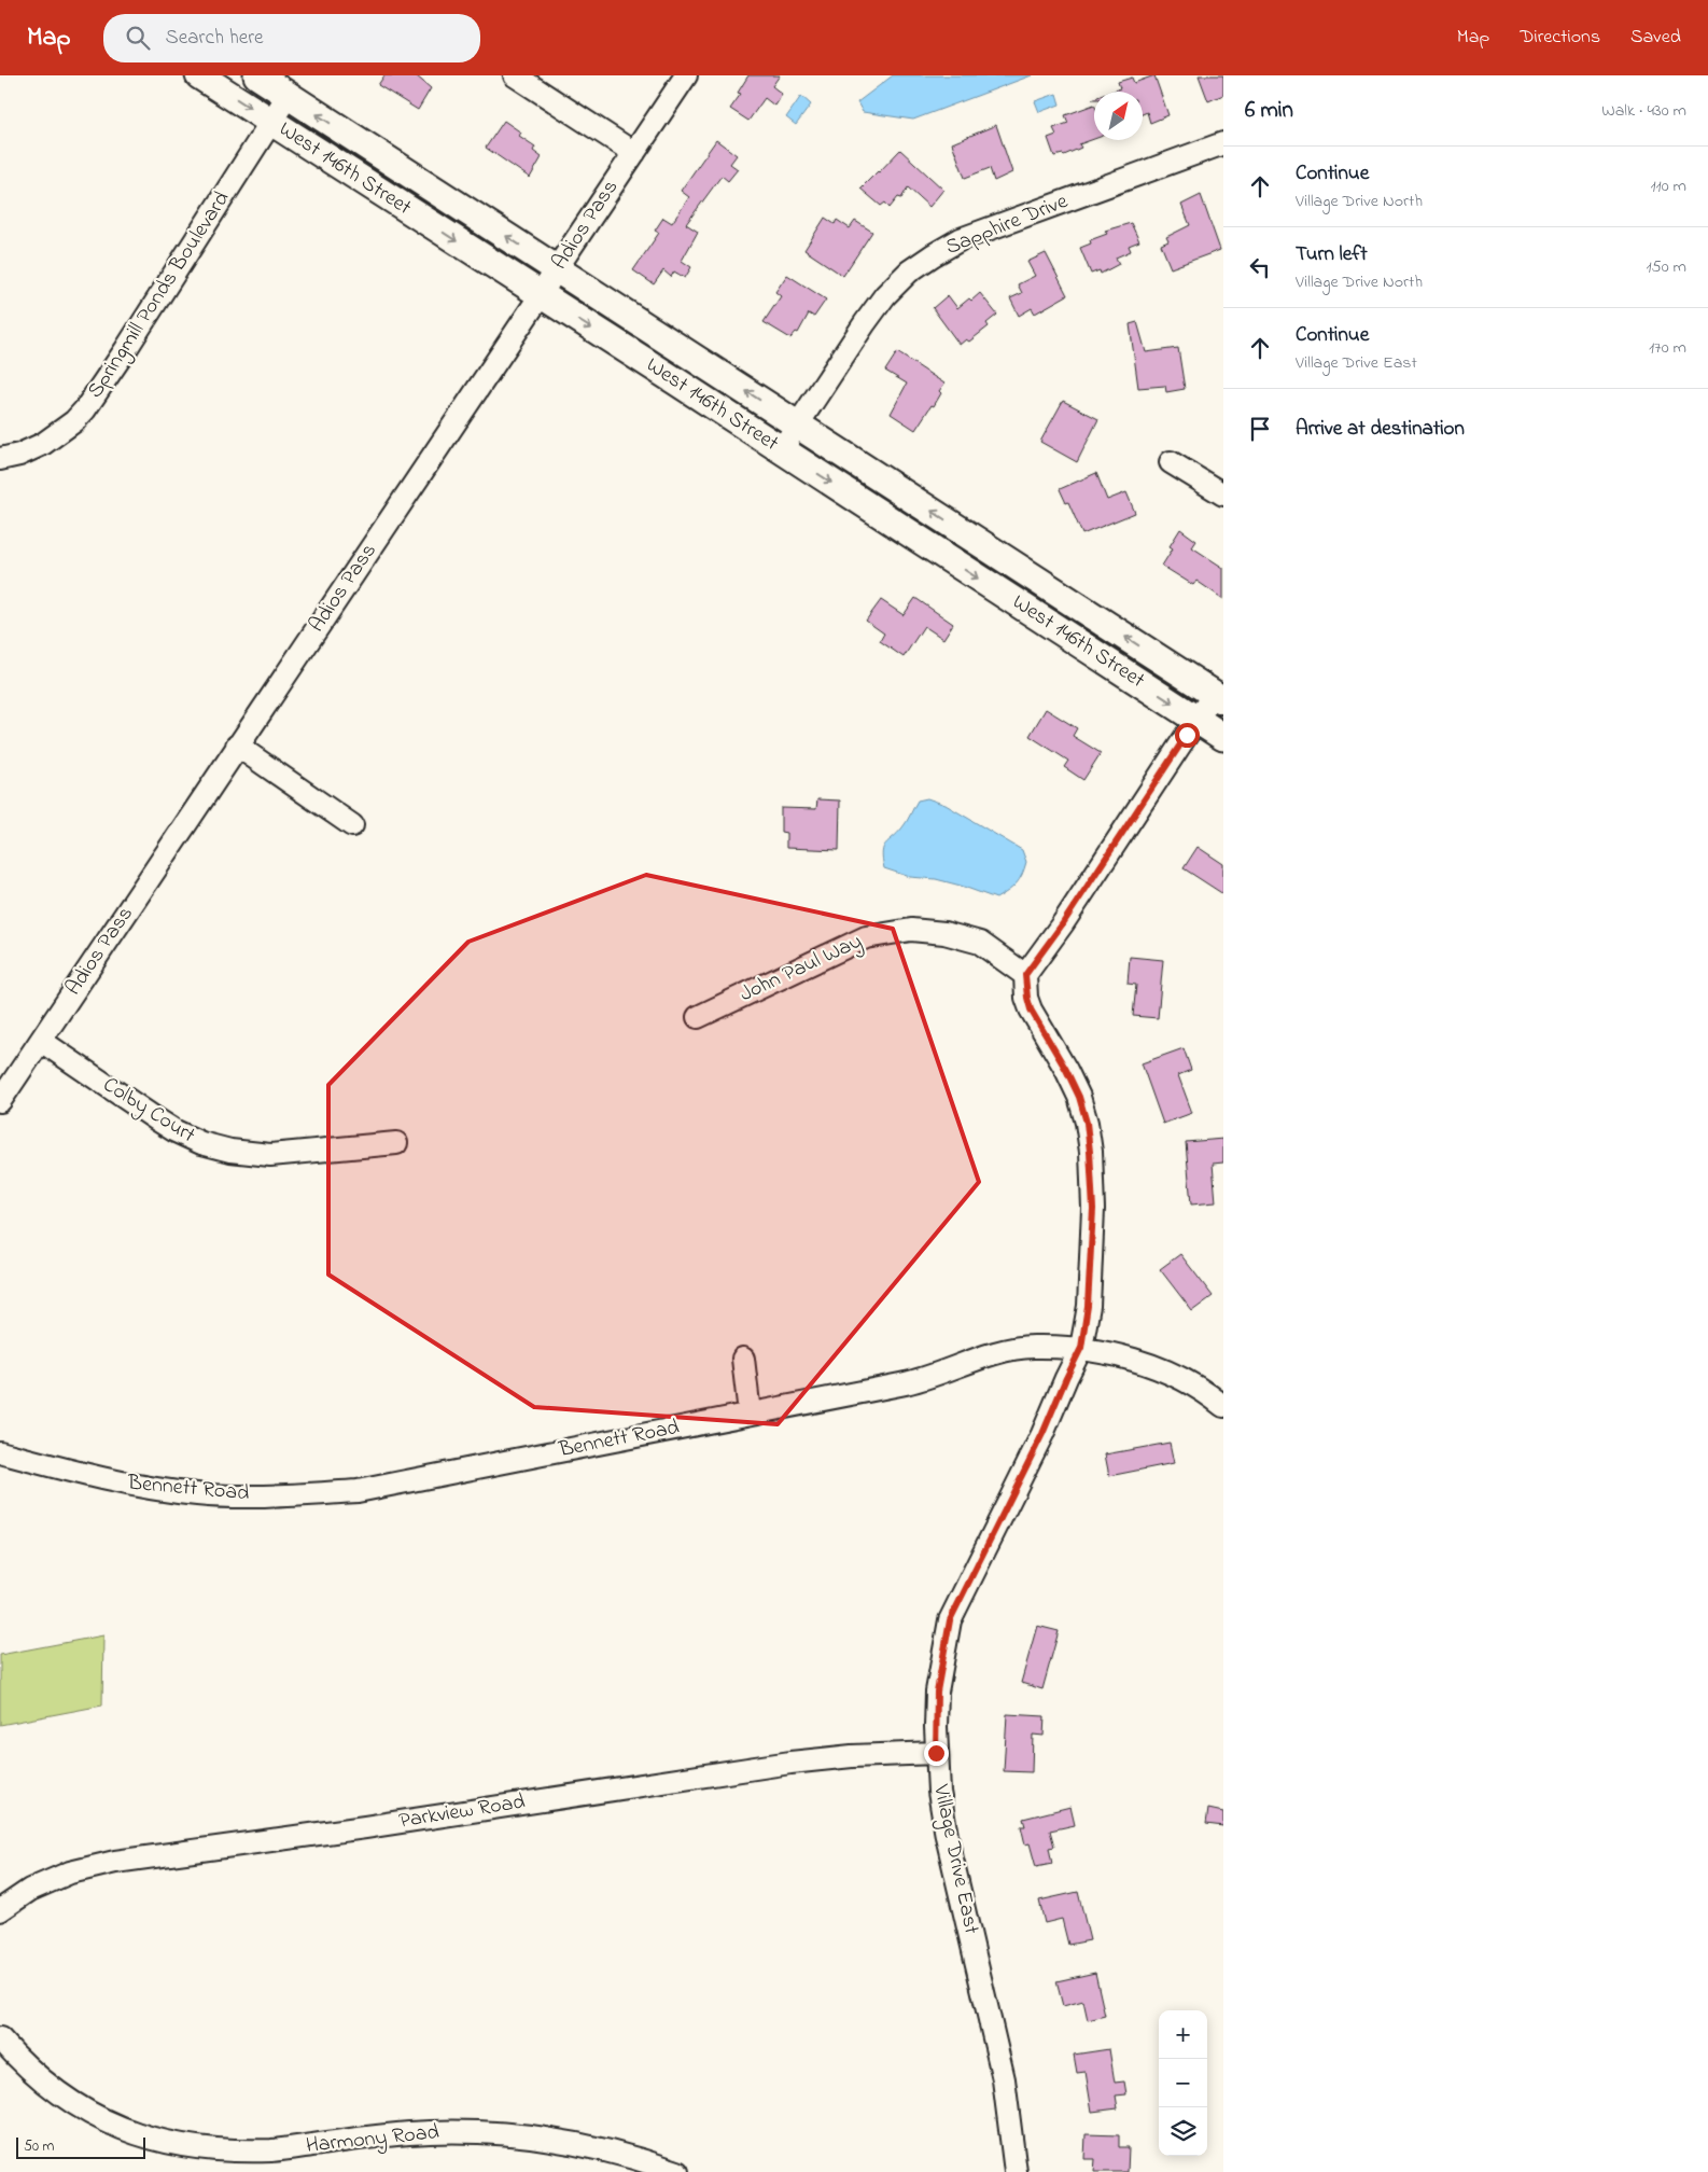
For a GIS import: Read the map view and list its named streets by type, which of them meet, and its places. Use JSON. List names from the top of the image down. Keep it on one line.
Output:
{"streets":{"main road":["West 146th Street"],"street":["Adios Pass","Sapphire Drive","Springmill Ponds Boulevard","John Paul Way","Colby Court","Bennett Road","Parkview Road","Village Drive East","Harmony Road"]},"crossings":[["West 146th Street","Adios Pass"],["West 146th Street","Sapphire Drive"],["West 146th Street","Springmill Ponds Boulevard"],["Adios Pass","Colby Court"],["John Paul Way","Village Drive East"],["Bennett Road","Village Drive East"],["Parkview Road","Village Drive East"]],"scale_bar":"50 m","north":"top right","page":{"header":"Map","search":"Search here","nav":["Map","Directions","Saved"],"heading":["6 min","Walk · 430 m"],"list":[["Continue","Village Drive North","110 m"],["Turn left","Village Drive North","150 m"],["Continue","Village Drive East","170 m"],"Arrive at destination"],"map_buttons":["+","−"],"scale":"50 m"}}
